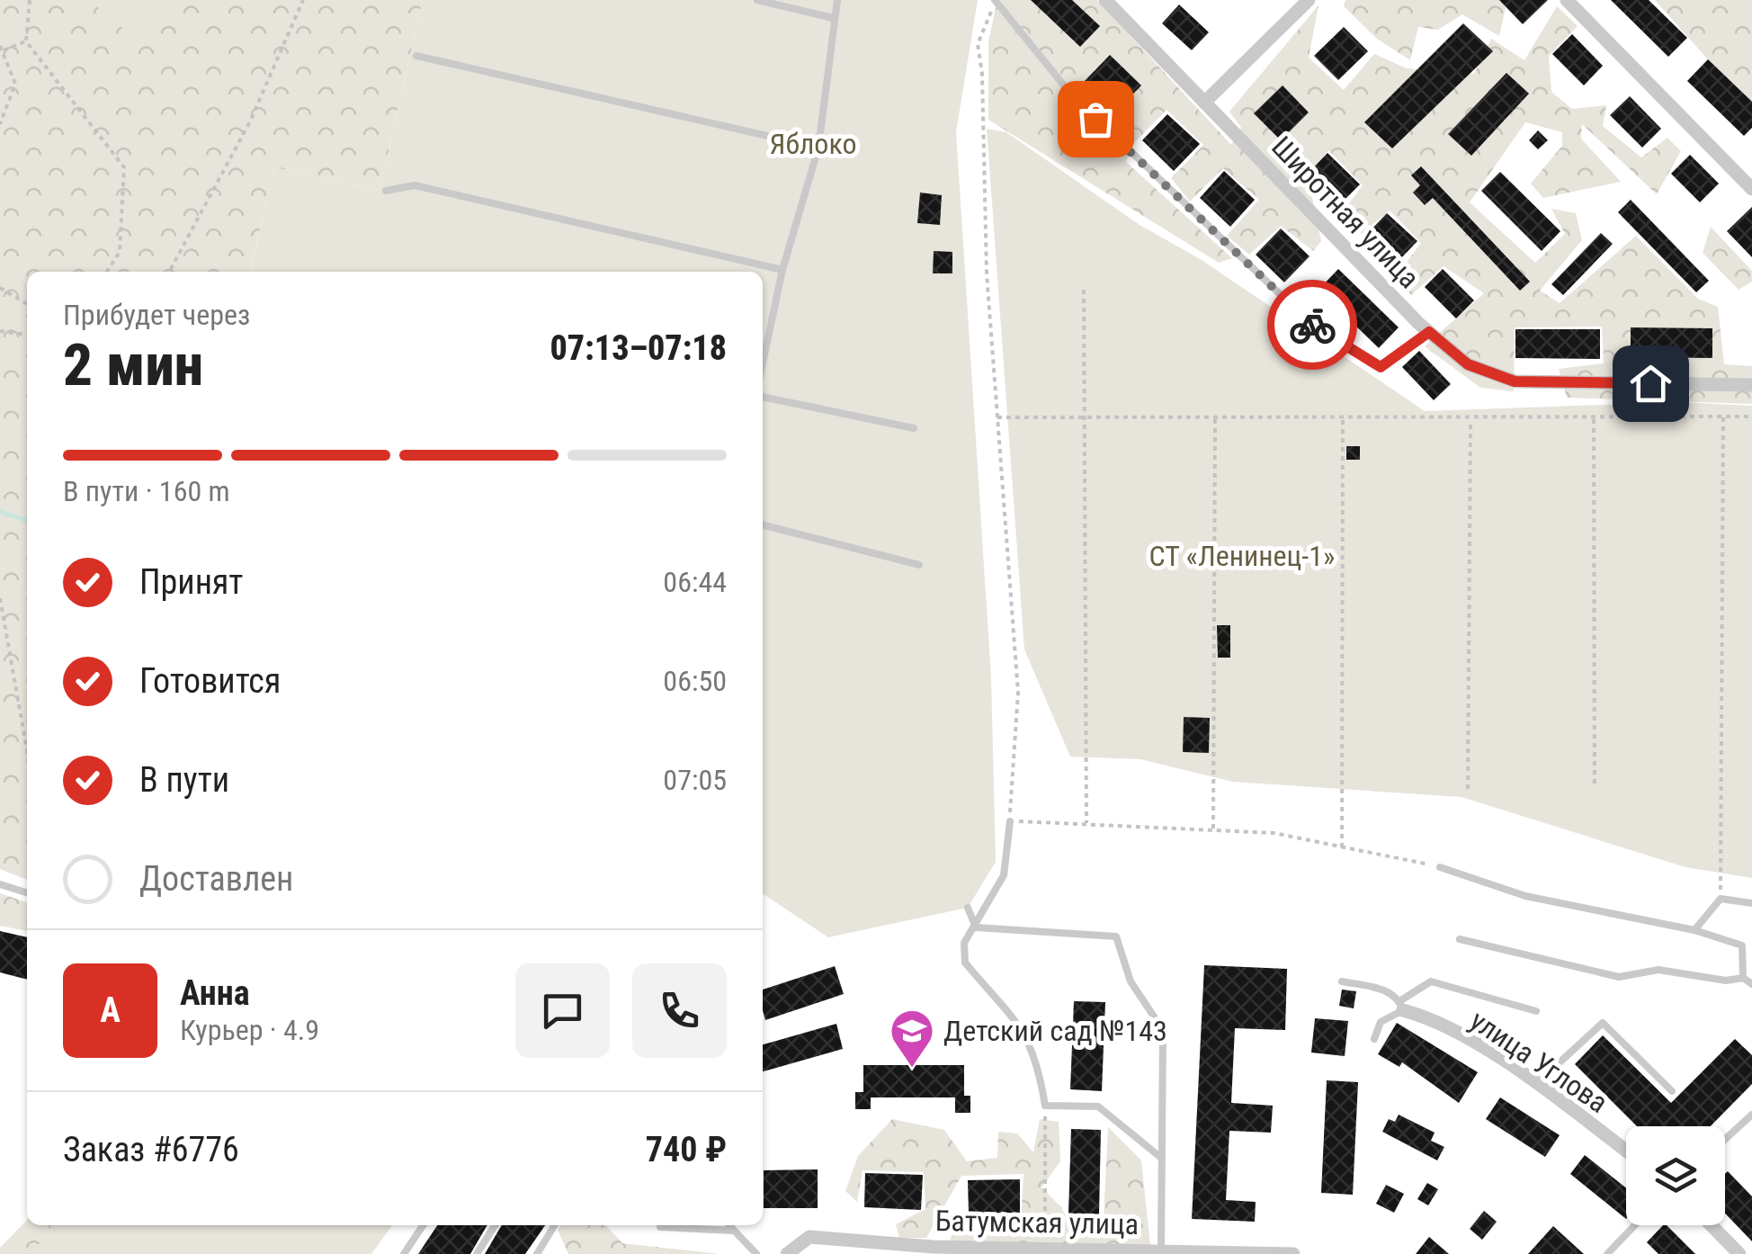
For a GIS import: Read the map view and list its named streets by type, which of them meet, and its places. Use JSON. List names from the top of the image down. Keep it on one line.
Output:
{"streets":{"street":["Широтная улица","улица Углова","Батумская улица"]},"parks":["Яблоко","СТ «Ленинец-1»"],"places":{"school or university":["Детский сад №143"]},"page":{"heading":["2 мин","Прибудет через","07:13–07:18"],"panel":["Анна","Курьер · 4.9","Заказ #6776","740 ₽"],"bar":"В пути · 160 m","list":[["Принят","06:44"],["Готовится","06:50"],["В пути","07:05"],"Доставлен"],"round":"А"}}
